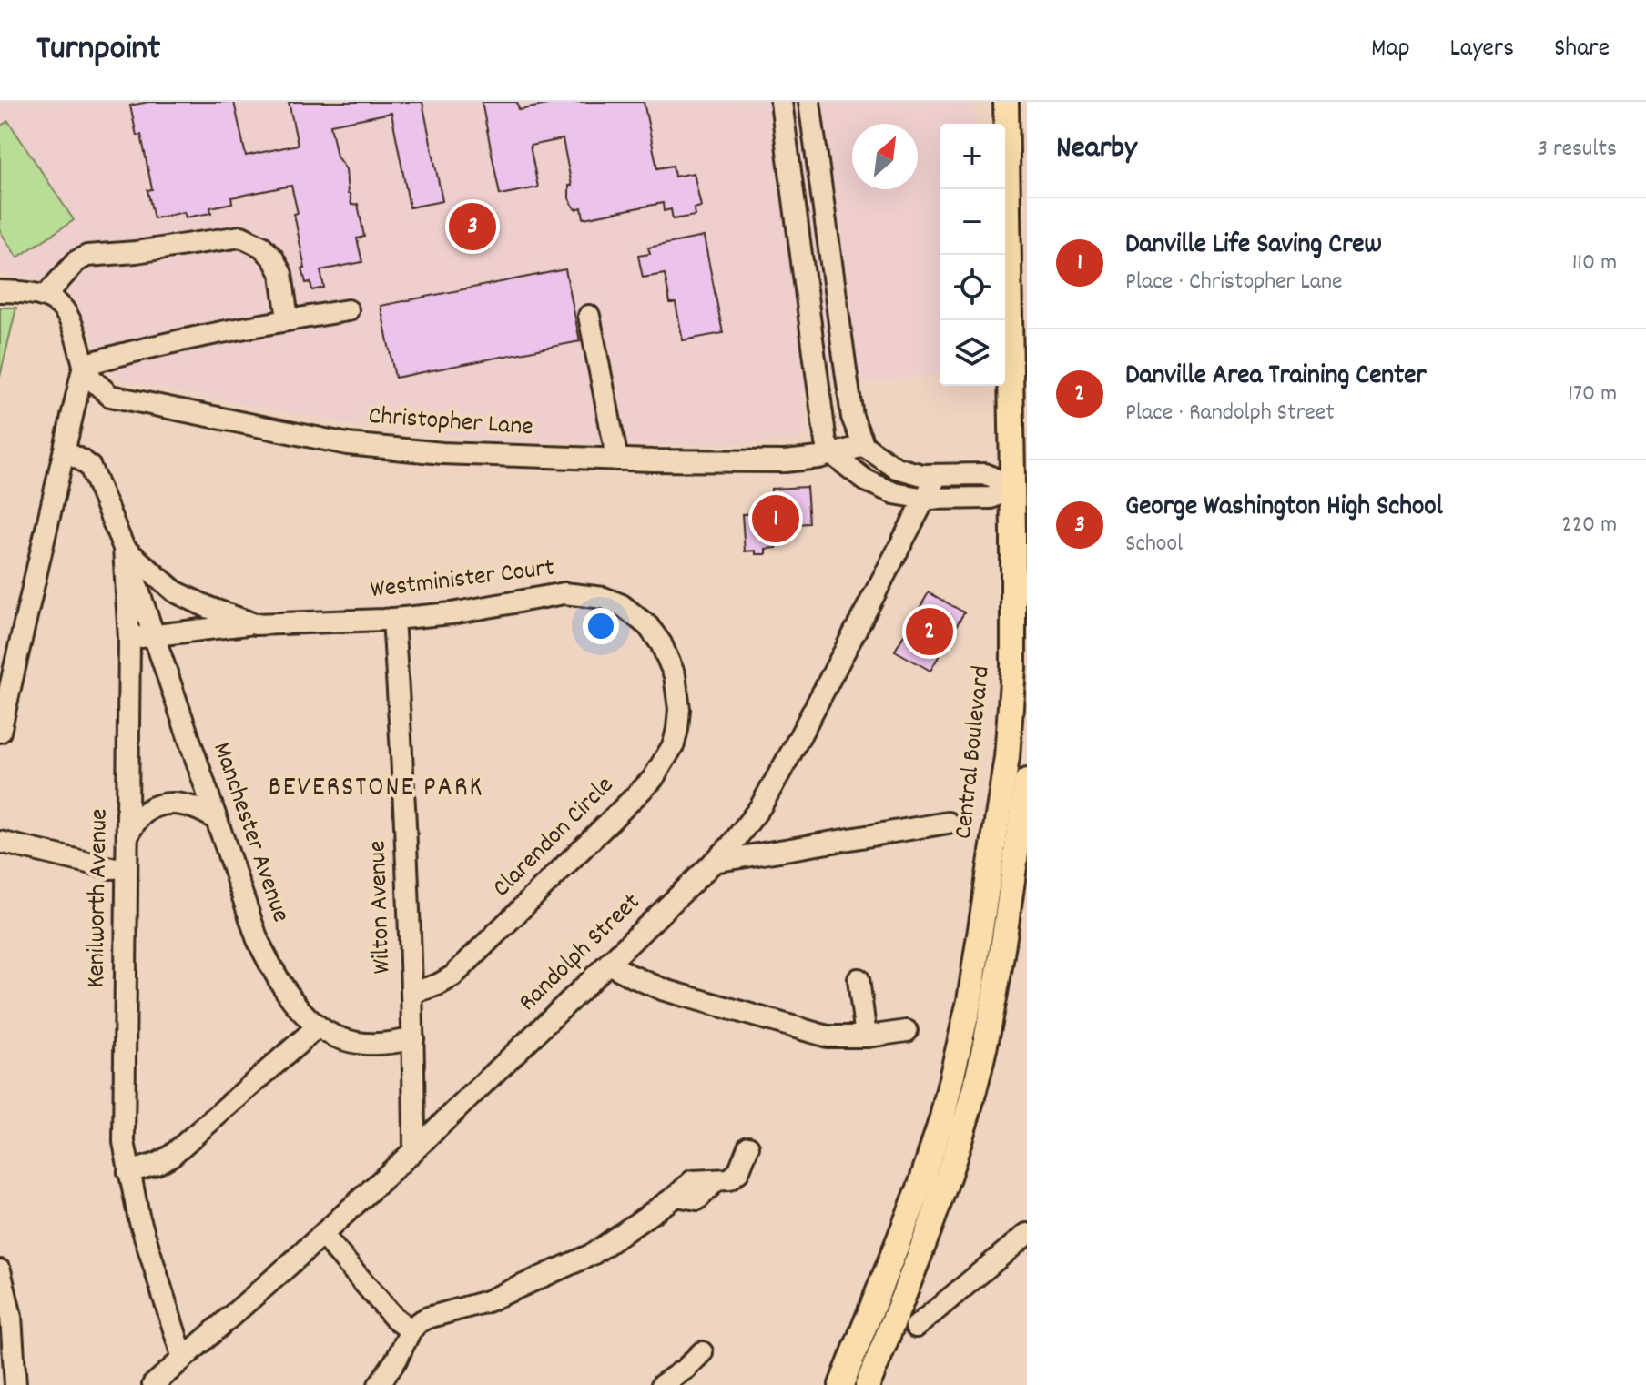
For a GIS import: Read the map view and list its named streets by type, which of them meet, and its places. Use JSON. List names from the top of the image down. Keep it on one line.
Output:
{"streets":{"main road":["Central Boulevard"],"street":["Christopher Lane","Westminister Court","Manchester Avenue","Clarendon Circle","Kenilworth Avenue","Wilton Avenue","Randolph Street"]},"crossings":[["Westminister Court","Manchester Avenue"],["Westminister Court","Clarendon Circle"],["Westminister Court","Kenilworth Avenue"],["Westminister Court","Wilton Avenue"],["Manchester Avenue","Kenilworth Avenue"],["Manchester Avenue","Wilton Avenue"],["Clarendon Circle","Wilton Avenue"],["Kenilworth Avenue","Randolph Street"],["Wilton Avenue","Randolph Street"]],"districts":["BEVERSTONE PARK"],"north":"top right","page":{"header":"Turnpoint","nav":["Map","Layers","Share"],"heading":["Nearby","3 results"],"map_buttons":["+","−"],"list":[{"mark":"1","name":"Danville Life Saving Crew","note":"Place · Christopher Lane","value":"110 m"},{"mark":"2","name":"Danville Area Training Center","note":"Place · Randolph Street","value":"170 m"},{"mark":"3","name":"George Washington High School","note":"School","value":"220 m"}],"pins":["3","1","2"]}}
